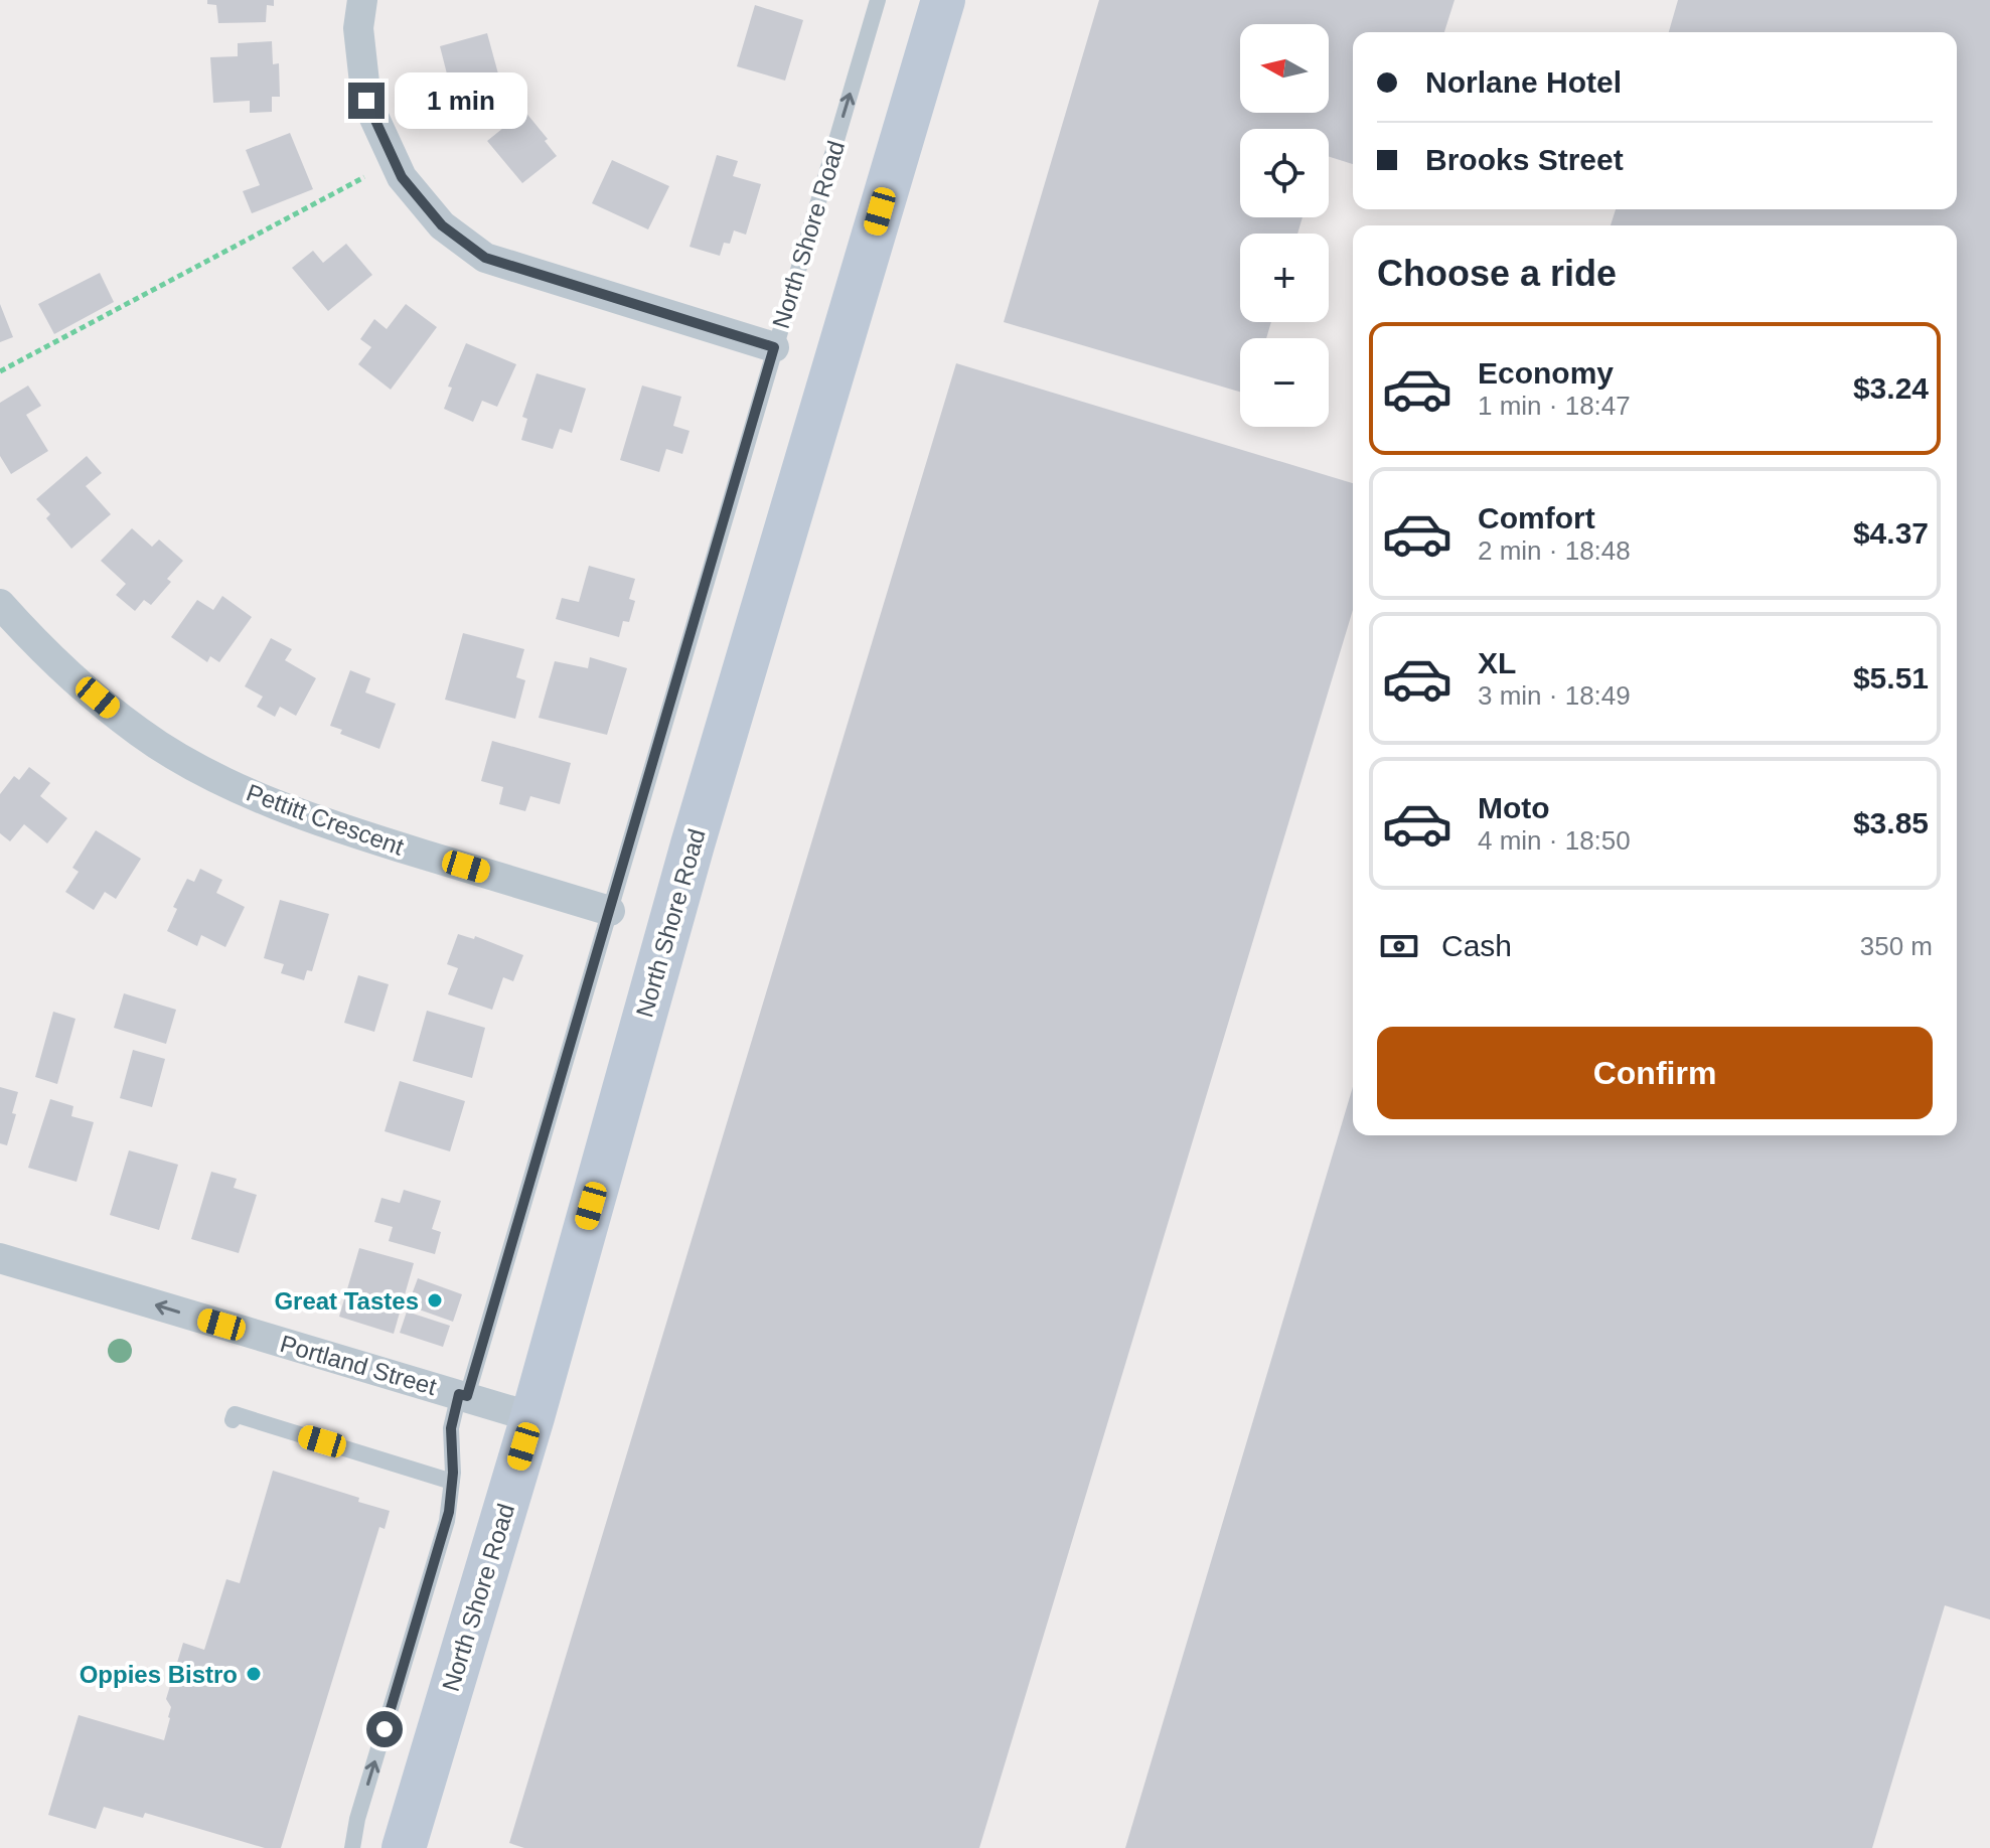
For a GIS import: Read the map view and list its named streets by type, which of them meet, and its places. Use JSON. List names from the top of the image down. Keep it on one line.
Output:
{"streets":{"main road":["North Shore Road"],"street":["Pettitt Crescent","Portland Street"]},"crossings":[["North Shore Road","Pettitt Crescent"],["North Shore Road","Portland Street"]],"one_way":["Portland Street"],"places":["Great Tastes","Oppies Bistro"],"north":"left","page":{"map_buttons":["+","−"],"banner":["Norlane Hotel","Brooks Street"],"bubble":"1 min","heading":"Choose a ride","list":[{"name":"Economy","note":"1 min · 18:47","value":"$3.24"},{"name":"Comfort","note":"2 min · 18:48","value":"$4.37"},{"name":"XL","note":"3 min · 18:49","value":"$5.51"},{"name":"Moto","note":"4 min · 18:50","value":"$3.85"}],"pay":["Cash","350 m"],"buttons":"Confirm"}}
